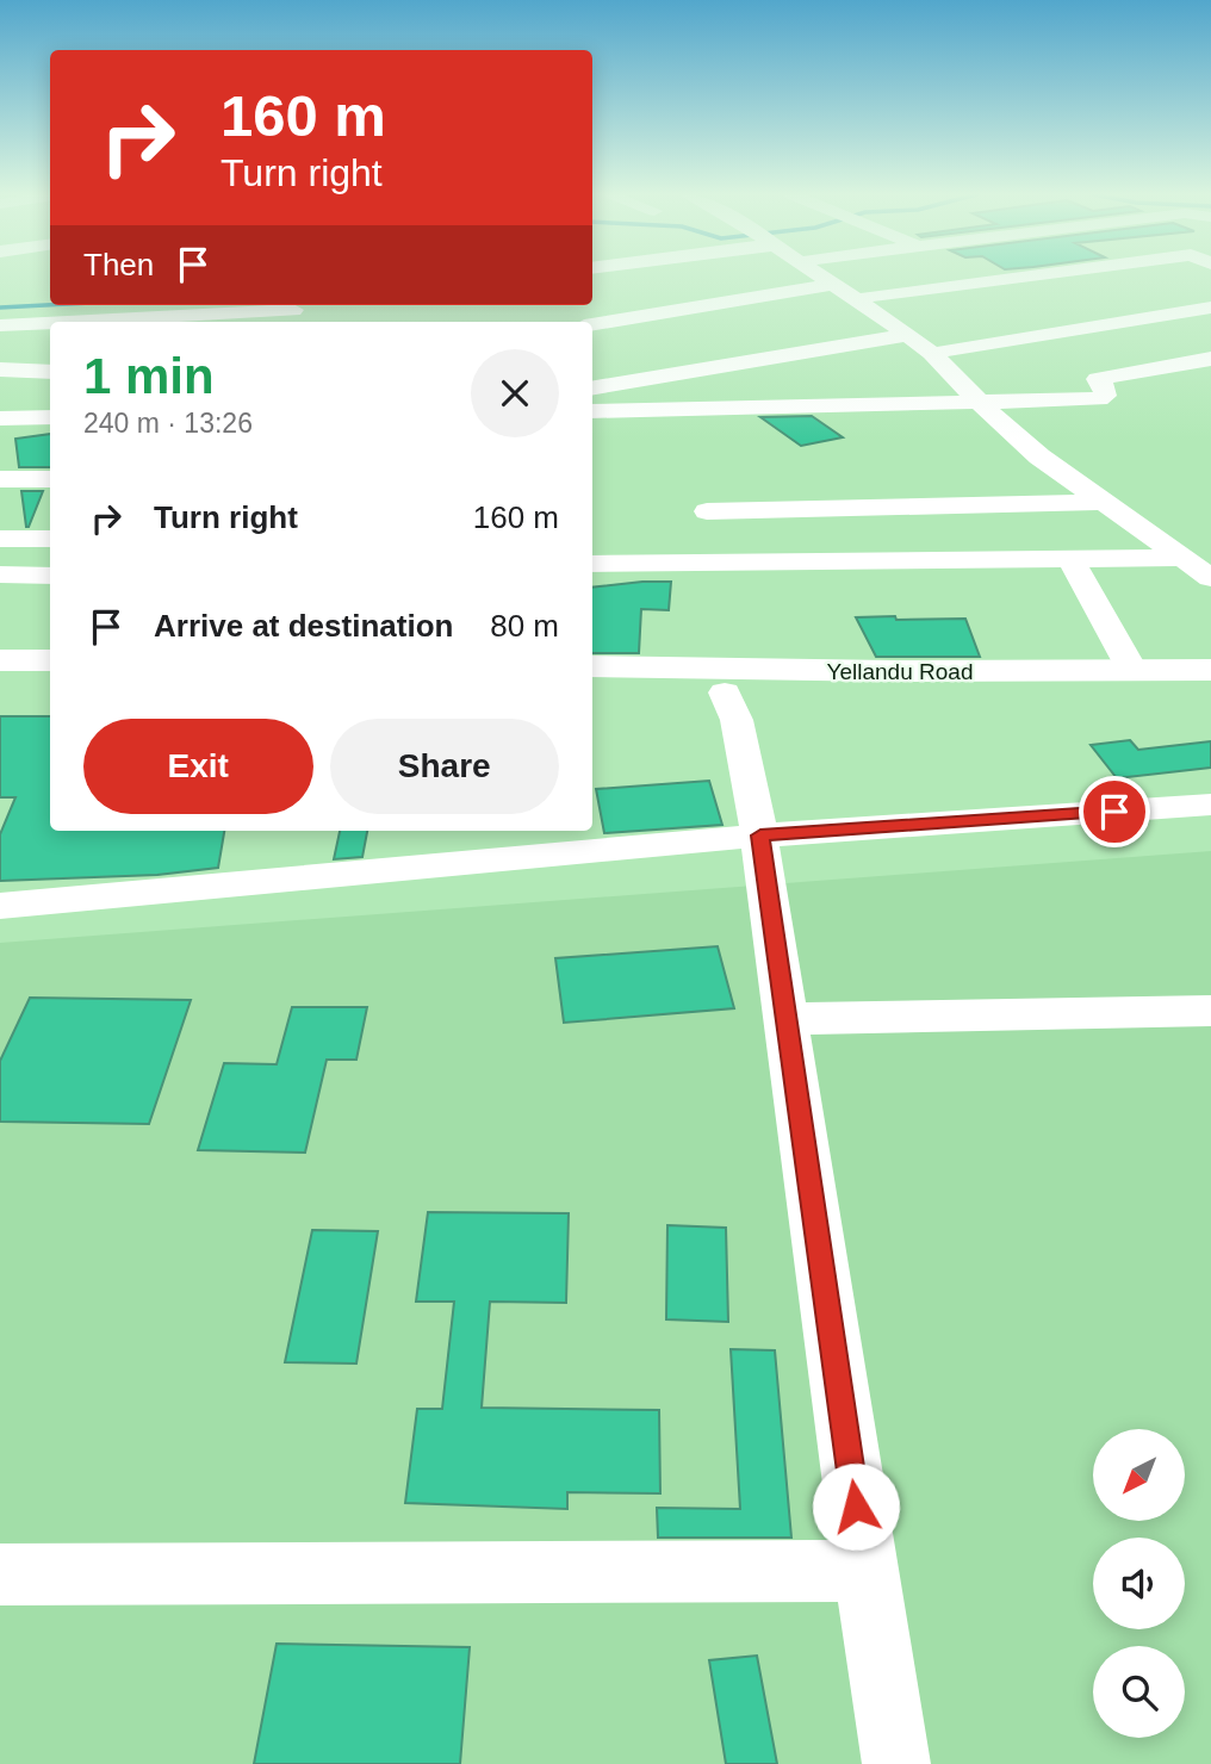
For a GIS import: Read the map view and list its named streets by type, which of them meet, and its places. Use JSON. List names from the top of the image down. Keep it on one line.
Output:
{"streets":{"main road":["Yellandu Road"]},"north":"bottom left","page":{"turn":["160 m","Turn right"],"then":"Then","heading":["1 min","240 m · 13:26"],"list":[{"name":"Turn right","value":"160 m"},{"name":"Arrive at destination","value":"80 m"}],"buttons":["Exit","Share"]}}
